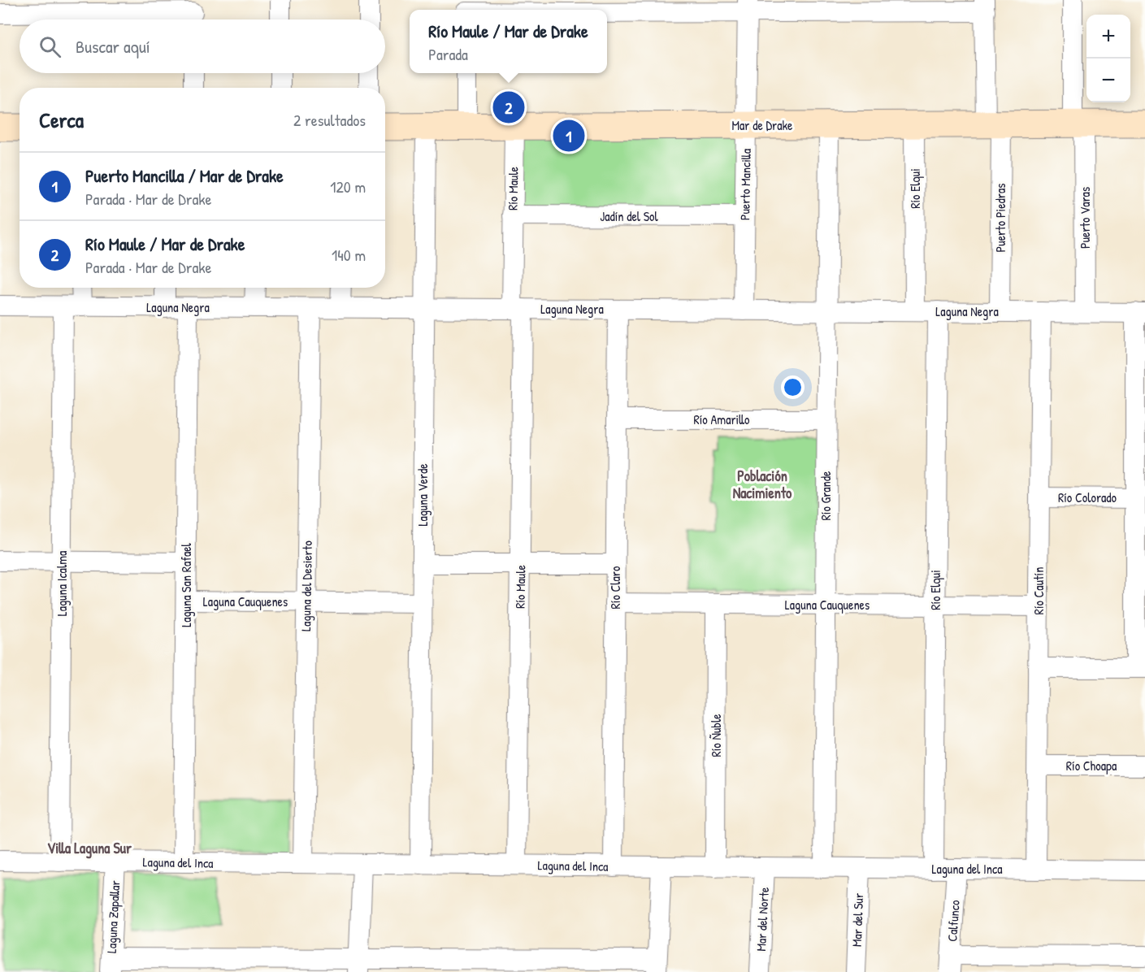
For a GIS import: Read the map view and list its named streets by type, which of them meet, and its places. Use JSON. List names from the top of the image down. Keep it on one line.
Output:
{"streets":{"street":["Mar de Drake","Puerto Mancilla","Río Maule","Río Elqui","Jadín del Sol","Puerto Piedras","Puerto Varas","Laguna Negra","Río Amarillo","Laguna Verde","Río Grande","Río Colorado","Laguna Icalma","Laguna San Rafael","Laguna del Desierto","Río Claro","Río Cautín","Laguna Cauquenes","Río Ñuble","Río Choapa","Laguna del Inca","Laguna Zapallar","Mar del Norte","Mar del Sur","Calfunco"]},"crossings":[["Mar de Drake","Puerto Mancilla"],["Mar de Drake","Río Maule"],["Mar de Drake","Río Elqui"],["Mar de Drake","Puerto Piedras"],["Mar de Drake","Puerto Varas"],["Mar de Drake","Laguna Verde"],["Mar de Drake","Río Grande"],["Puerto Mancilla","Jadín del Sol"],["Puerto Mancilla","Laguna Negra"],["Río Maule","Jadín del Sol"],["Río Maule","Laguna Negra"],["Río Maule","Laguna del Inca"],["Río Elqui","Laguna Negra"],["Río Elqui","Laguna Cauquenes"],["Río Elqui","Laguna del Inca"],["Puerto Piedras","Laguna Negra"],["Puerto Varas","Laguna Negra"],["Laguna Negra","Laguna Verde"],["Laguna Negra","Río Grande"],["Laguna Negra","Laguna Icalma"],["Laguna Negra","Laguna San Rafael"],["Laguna Negra","Laguna del Desierto"],["Laguna Negra","Río Claro"],["Laguna Negra","Río Cautín"],["Río Amarillo","Río Grande"],["Río Amarillo","Río Claro"],["Laguna Verde","Laguna Cauquenes"],["Laguna Verde","Laguna del Inca"],["Río Grande","Laguna Cauquenes"],["Río Grande","Laguna del Inca"],["Río Colorado","Río Cautín"],["Laguna Icalma","Laguna del Inca"],["Laguna San Rafael","Laguna Cauquenes"],["Laguna San Rafael","Laguna del Inca"],["Laguna del Desierto","Laguna Cauquenes"],["Laguna del Desierto","Laguna del Inca"],["Río Claro","Laguna Cauquenes"],["Río Claro","Laguna del Inca"],["Río Cautín","Laguna Cauquenes"],["Río Cautín","Río Choapa"],["Río Cautín","Laguna del Inca"],["Laguna Cauquenes","Río Ñuble"],["Río Ñuble","Laguna del Inca"],["Laguna del Inca","Laguna Zapallar"],["Laguna del Inca","Mar del Norte"],["Laguna del Inca","Mar del Sur"],["Laguna del Inca","Calfunco"]],"districts":["Población Nacimiento","Villa Laguna Sur"],"page":{"popup":["Río Maule / Mar de Drake","Parada"],"map_buttons":["+","−"],"search":"Buscar aquí","heading":["Cerca","2 resultados"],"pins":["2","1"],"list":[{"mark":"1","name":"Puerto Mancilla / Mar de Drake","note":"Parada · Mar de Drake","value":"120 m"},{"mark":"2","name":"Río Maule / Mar de Drake","note":"Parada · Mar de Drake","value":"140 m"}]}}
